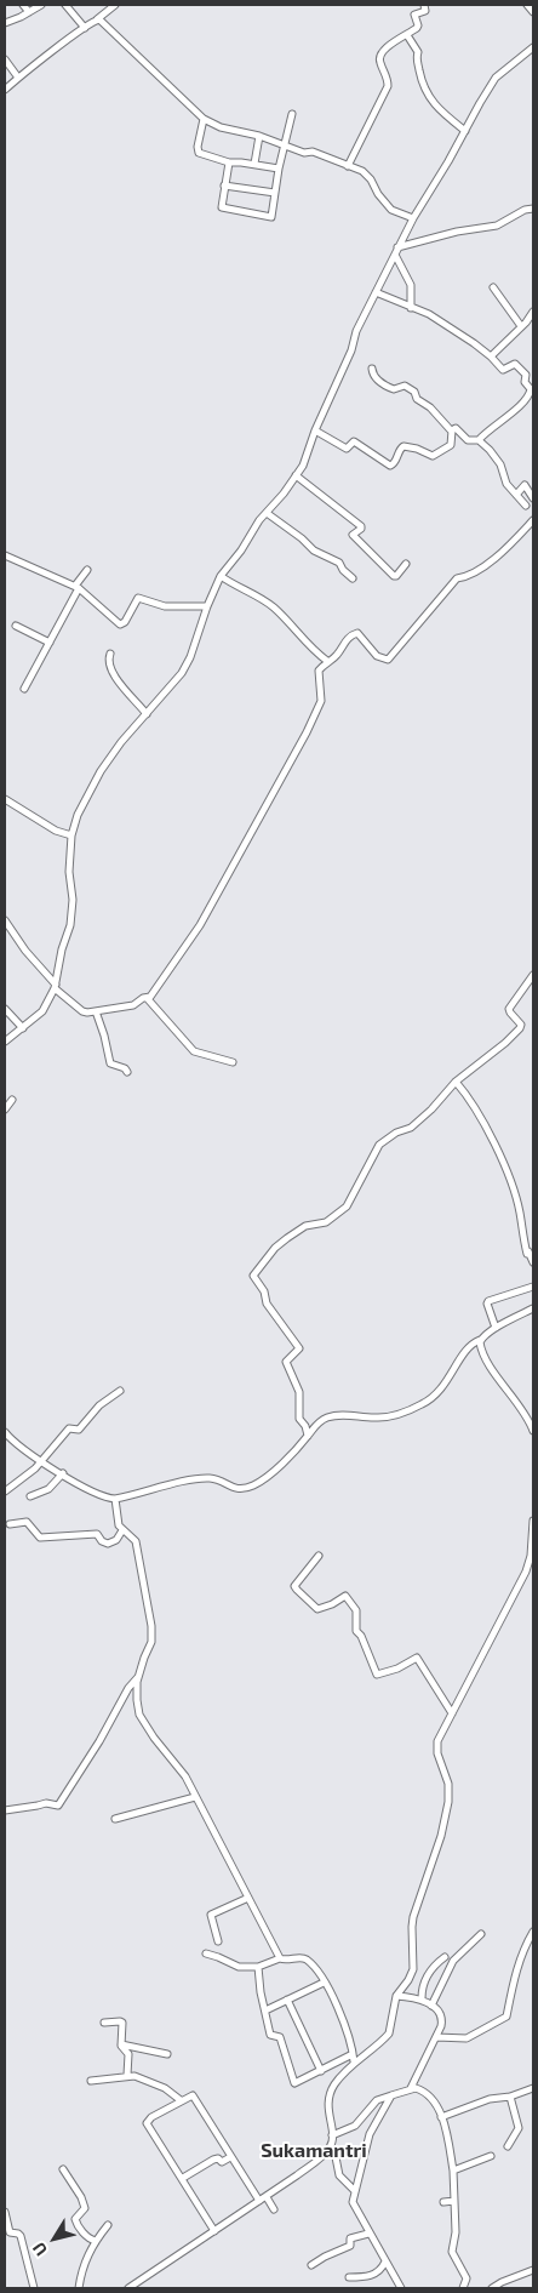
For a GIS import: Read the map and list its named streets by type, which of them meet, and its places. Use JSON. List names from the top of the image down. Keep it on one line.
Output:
{"districts":["Sukamantri"],"north":"bottom left"}
